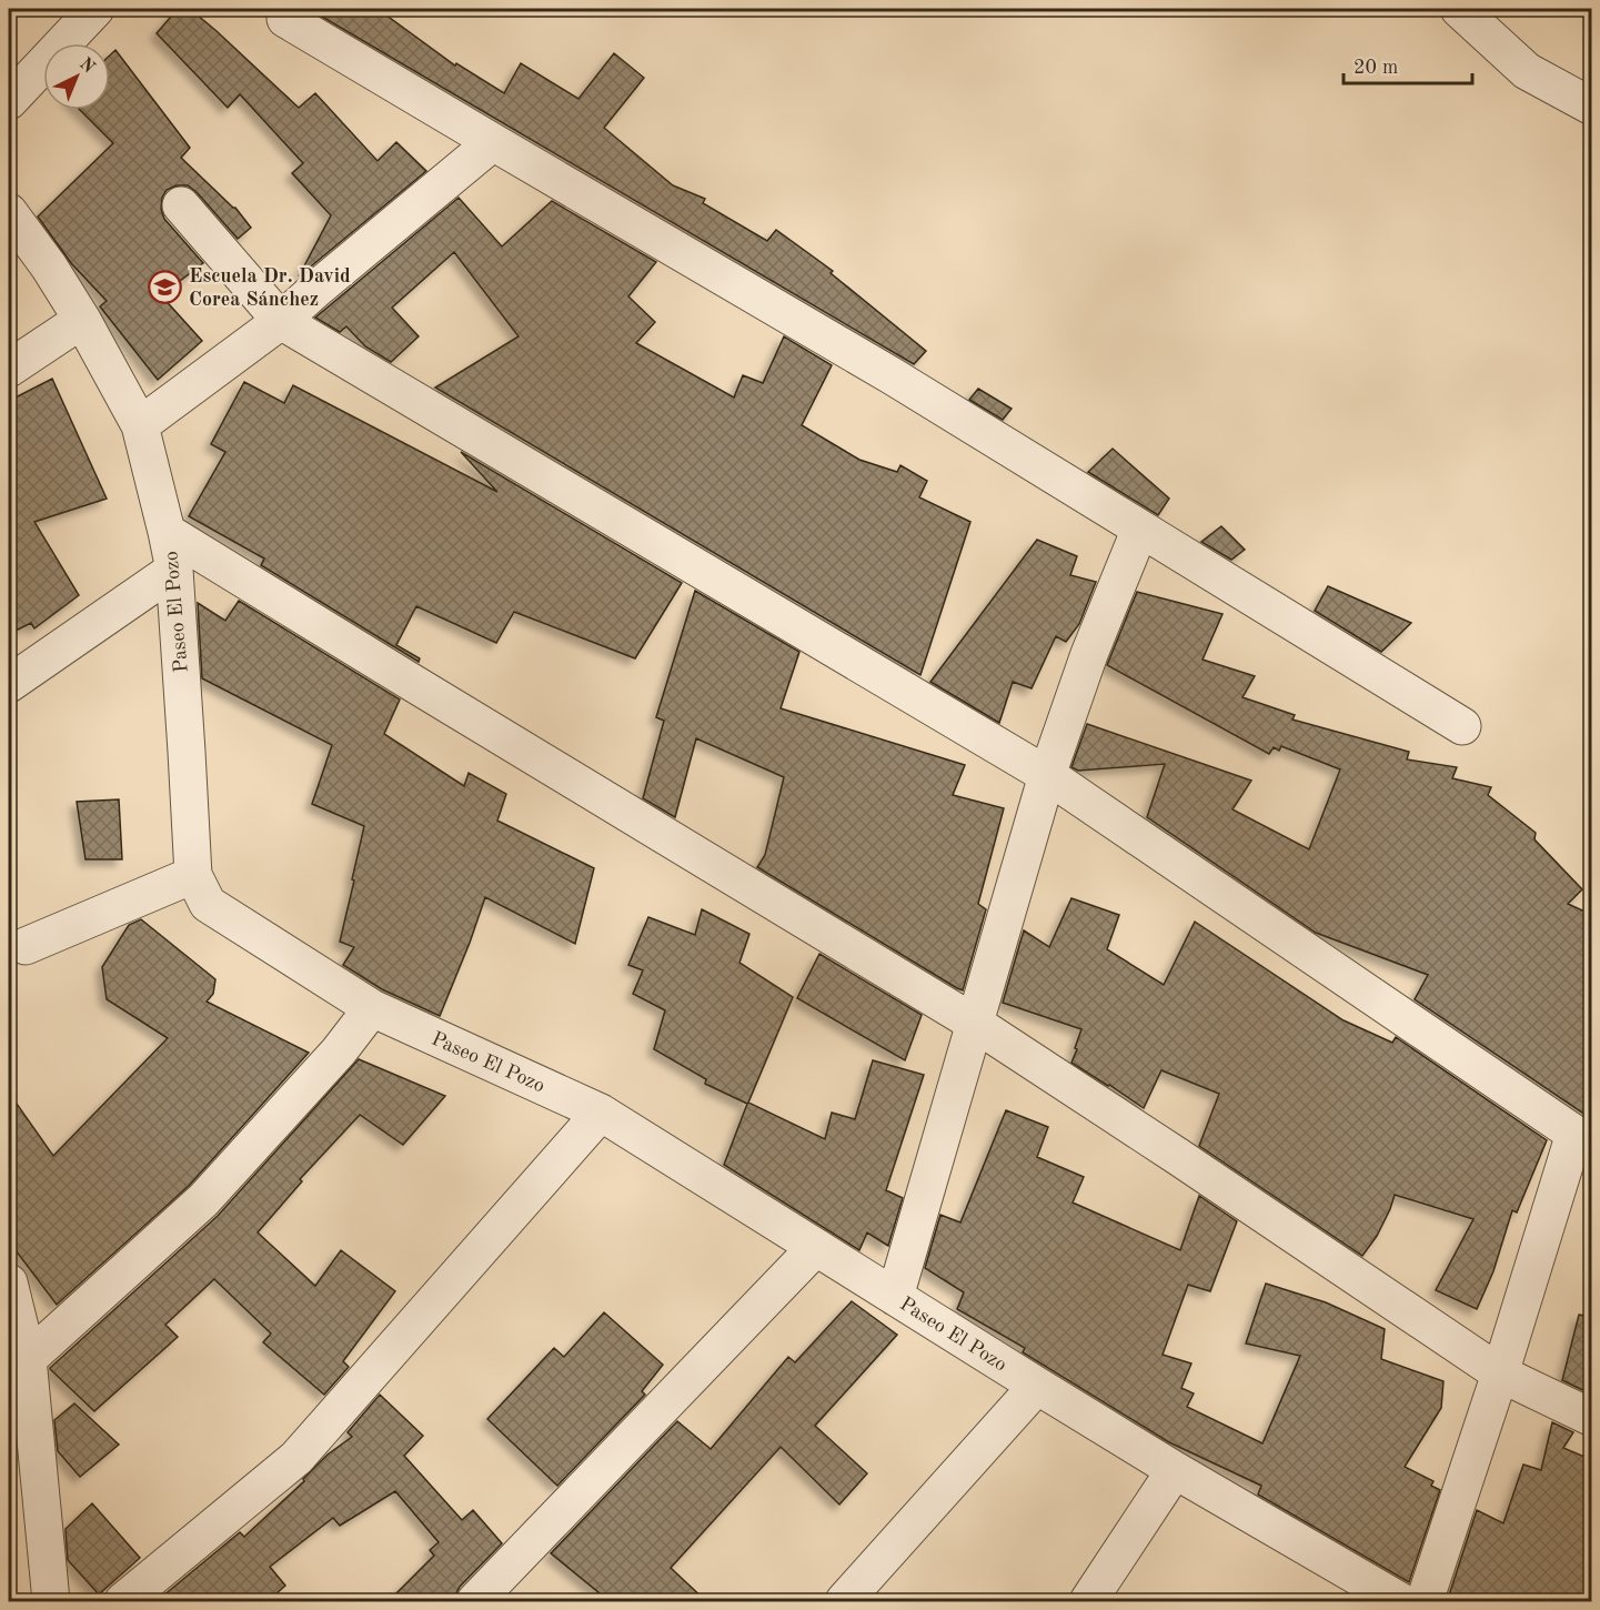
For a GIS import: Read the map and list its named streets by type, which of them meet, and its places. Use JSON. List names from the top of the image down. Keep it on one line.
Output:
{"streets":{"street":["Paseo El Pozo"]},"places":{"school or university":["Escuela Dr. David Corea Sánchez"]},"scale_bar":"20 m","north":"top right"}
